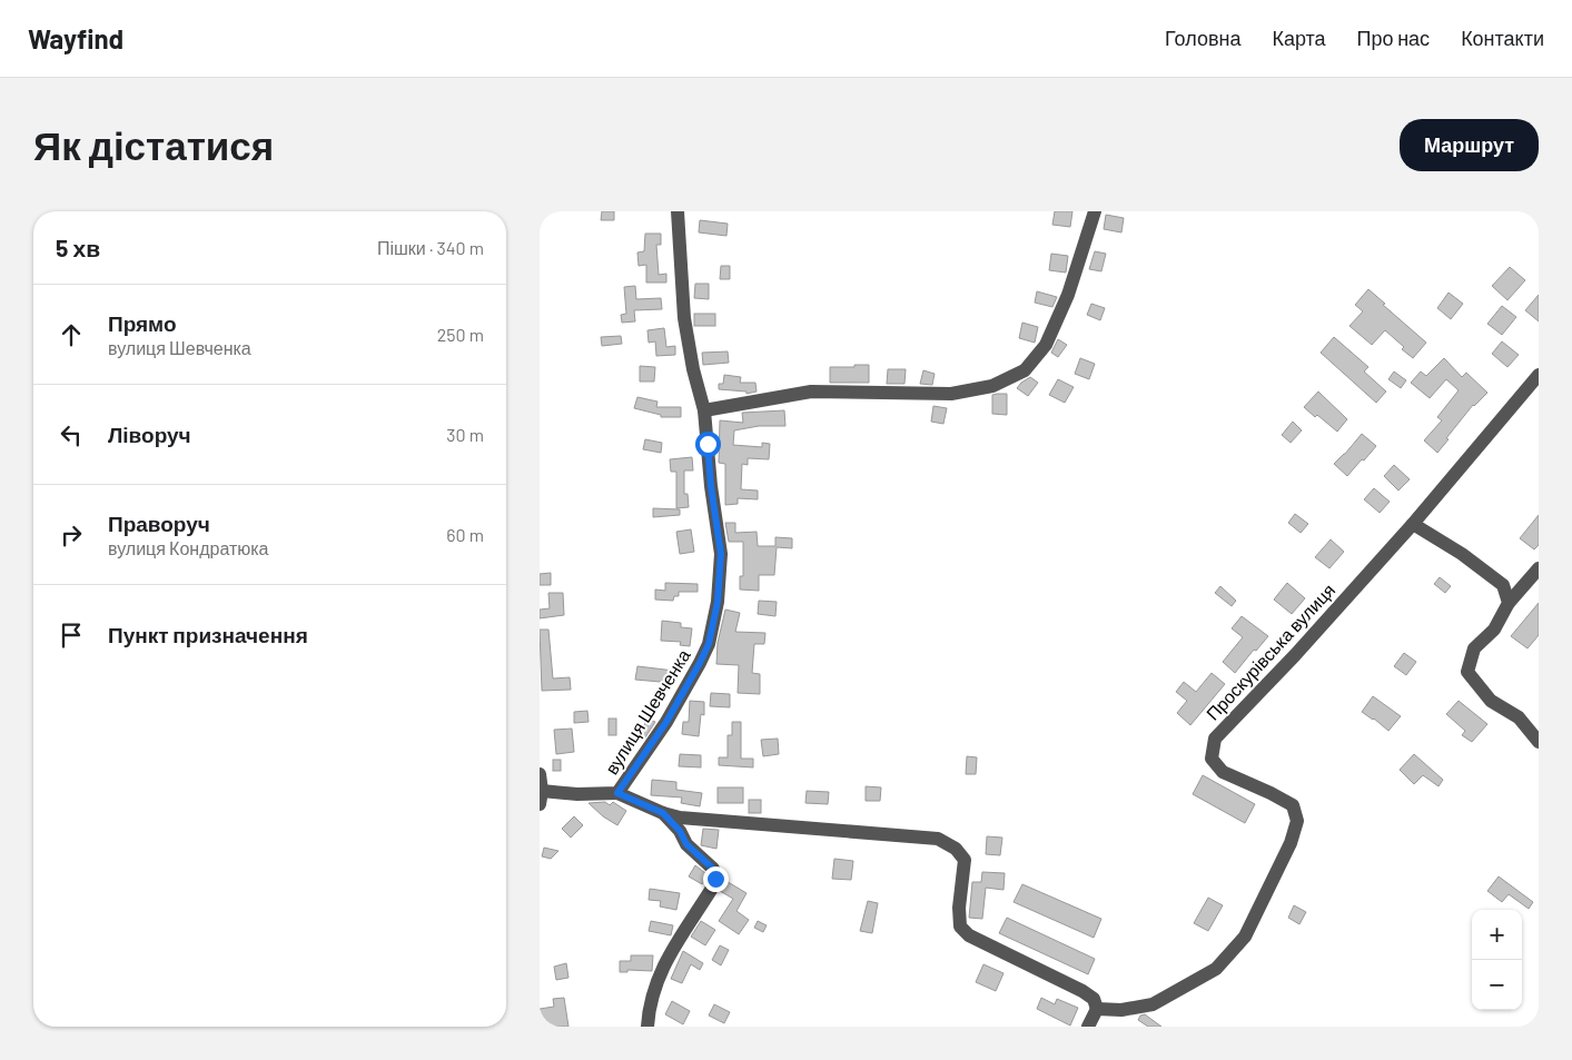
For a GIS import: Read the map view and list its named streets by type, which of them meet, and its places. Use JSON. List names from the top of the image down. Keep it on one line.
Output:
{"streets":{"street":["Проскурівська вулиця","вулиця Шевченка"]},"page":{"header":"Wayfind","nav":["Головна","Карта","Про нас","Контакти"],"buttons":"Маршрут","title":"Як дістатися","heading":["5 хв","Пішки · 340 m"],"list":[["Прямо","вулиця Шевченка","250 m"],["Ліворуч","30 m"],["Праворуч","вулиця Кондратюка","60 m"],"Пункт призначення"],"map_buttons":["+","−"]}}
